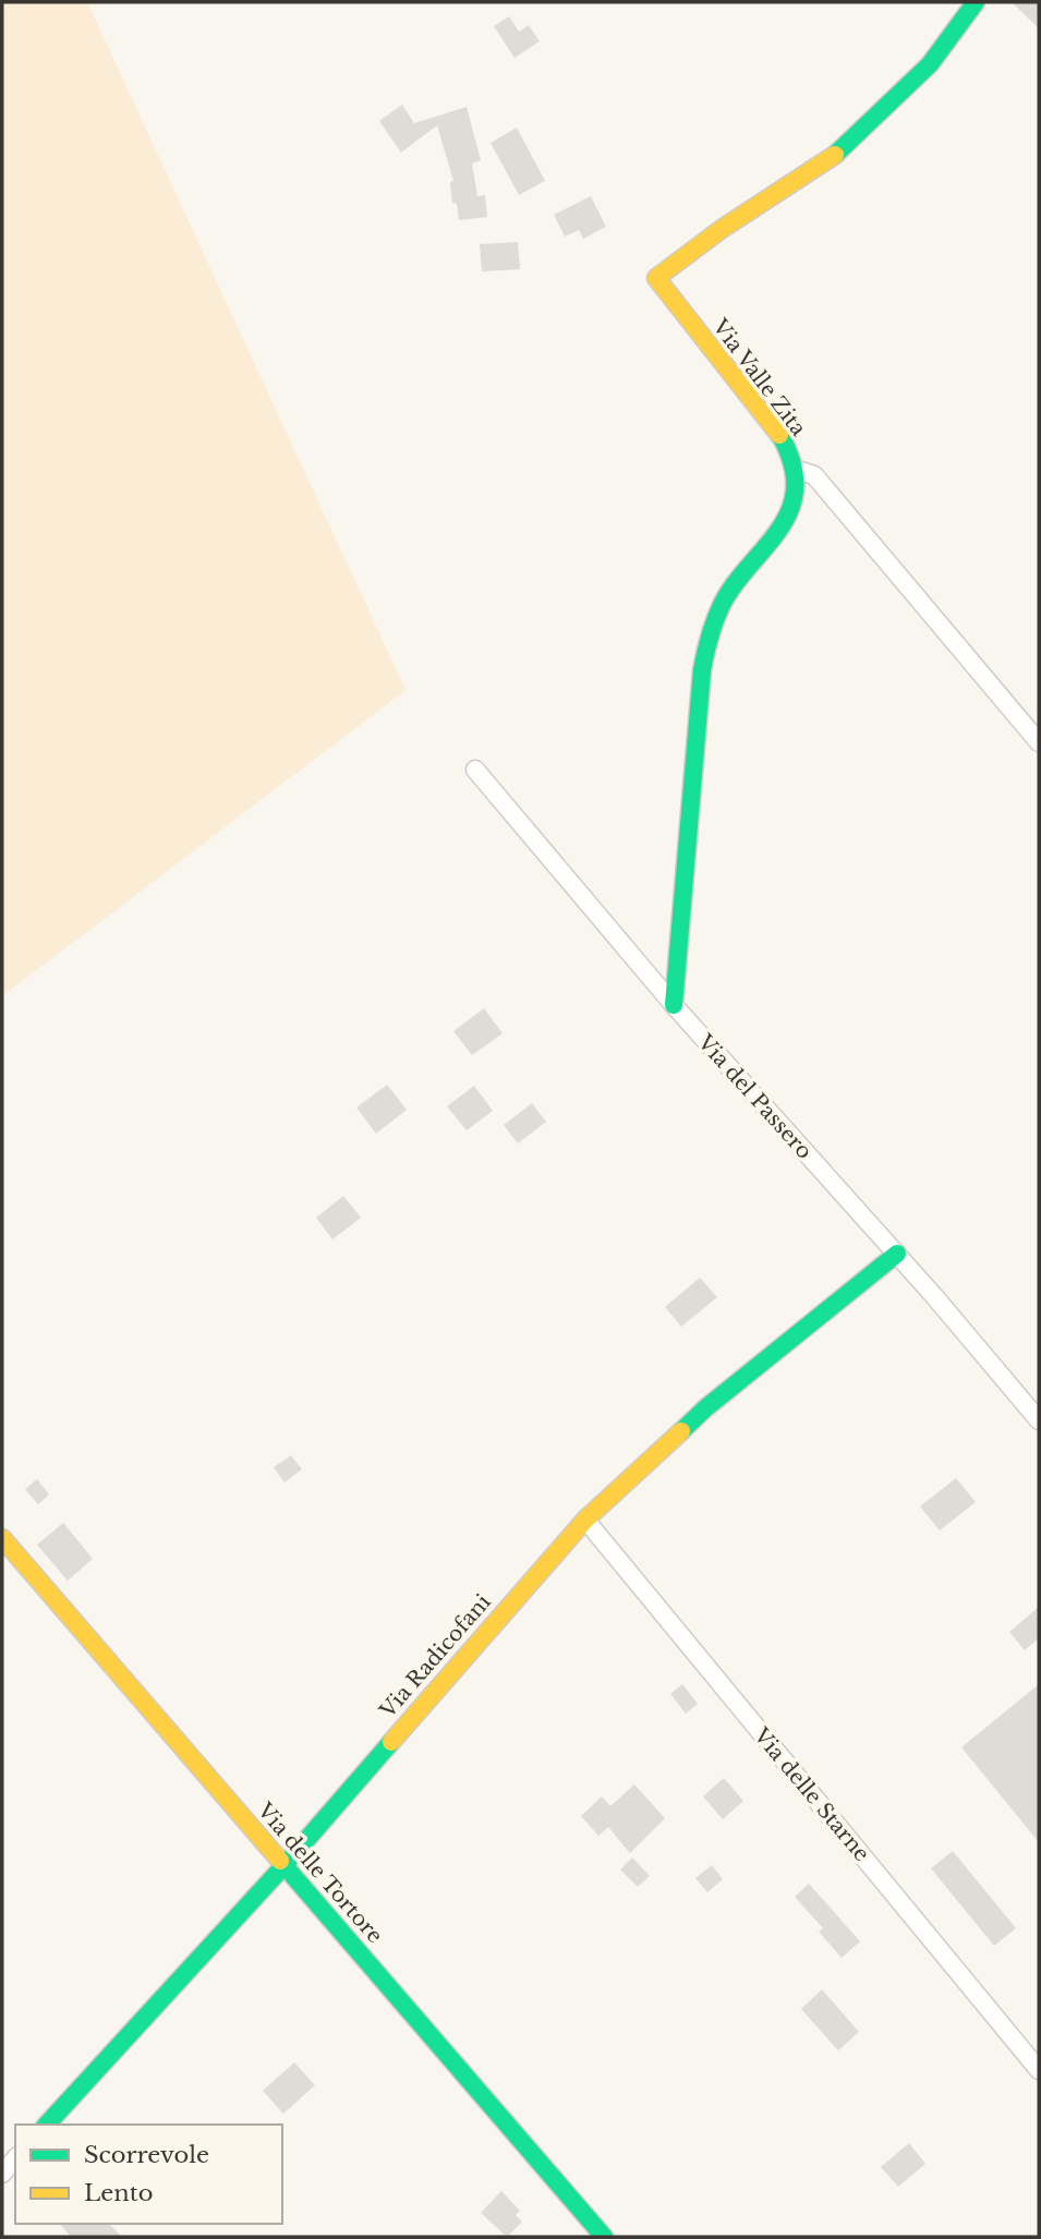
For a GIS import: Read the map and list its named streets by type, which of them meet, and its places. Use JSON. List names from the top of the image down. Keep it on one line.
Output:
{"streets":{"street":["Via Valle Zita","Via del Passero","Via Radicofani","Via delle Starne","Via delle Tortore"]},"crossings":[["Via Valle Zita","Via del Passero"],["Via del Passero","Via Radicofani"],["Via Radicofani","Via delle Starne"],["Via Radicofani","Via delle Tortore"]],"legend":["Scorrevole","Lento"]}
